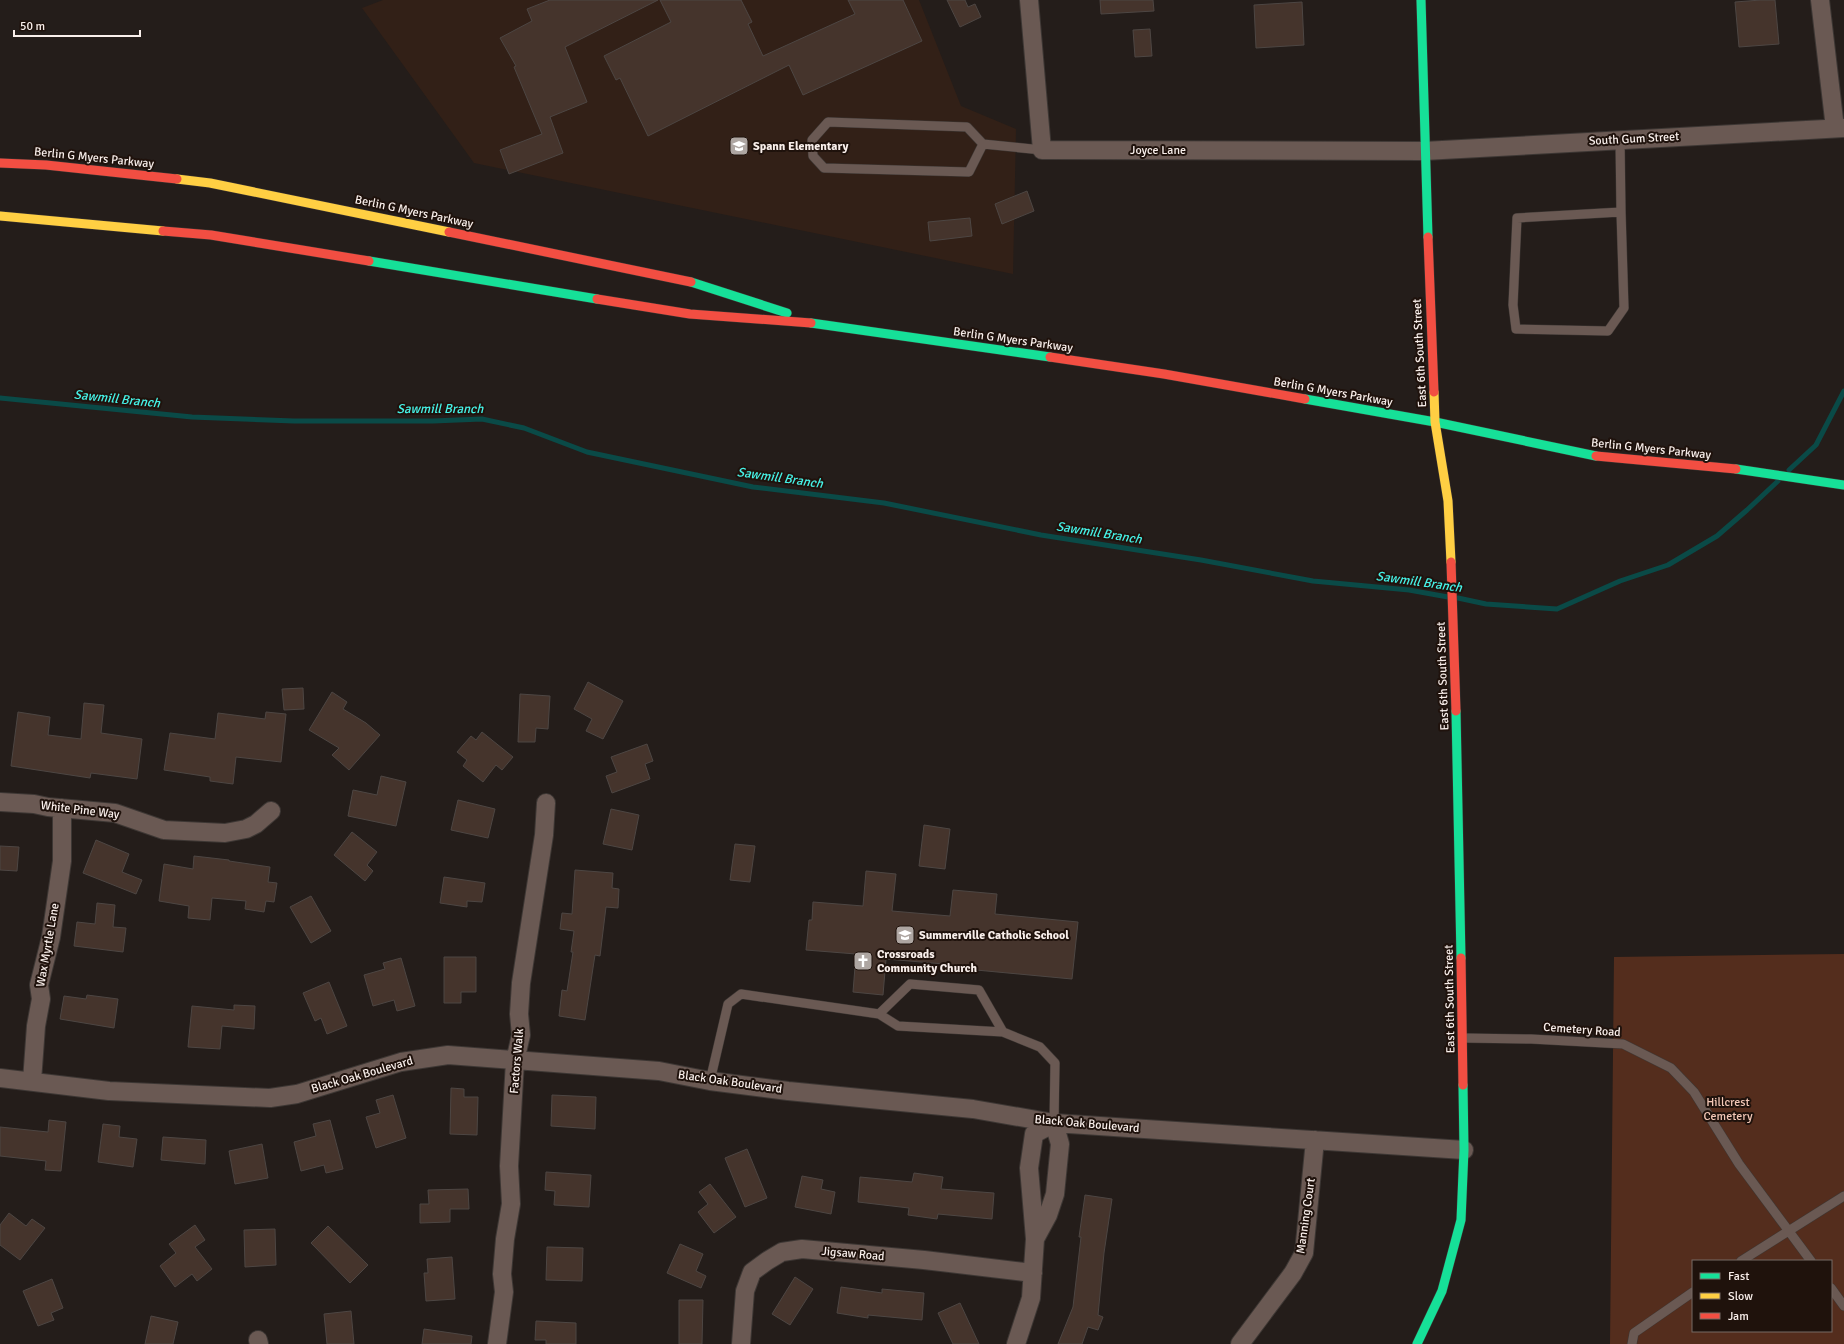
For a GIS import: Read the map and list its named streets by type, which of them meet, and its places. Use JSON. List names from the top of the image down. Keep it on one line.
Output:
{"streets":{"main road":["Berlin G Myers Parkway","East 6th South Street"],"street":["South Gum Street","Joyce Lane","White Pine Way","Wax Myrtle Lane","Factors Walk","Black Oak Boulevard","Manning Court","Jigsaw Road"],"lane":["Cemetery Road"]},"crossings":[["South Gum Street","Joyce Lane"],["South Gum Street","East 6th South Street"],["Joyce Lane","East 6th South Street"],["Berlin G Myers Parkway","East 6th South Street"],["East 6th South Street","Cemetery Road"],["East 6th South Street","Black Oak Boulevard"],["White Pine Way","Wax Myrtle Lane"],["Wax Myrtle Lane","Black Oak Boulevard"],["Factors Walk","Black Oak Boulevard"],["Black Oak Boulevard","Manning Court"]],"water":["Sawmill Branch"],"parks":["Hillcrest Cemetery"],"places":{"school or university":["Spann Elementary","Summerville Catholic School"],"church":["Crossroads Community Church"]},"legend":["Fast","Slow","Jam"],"scale_bar":"50 m"}
